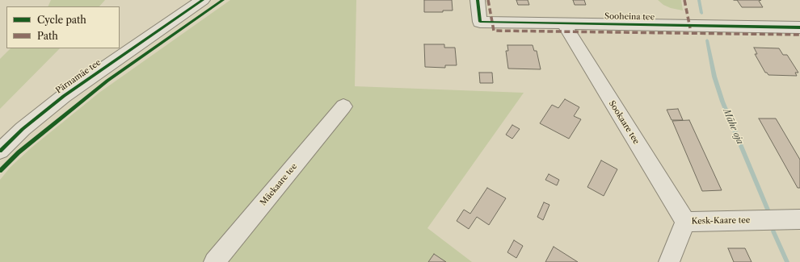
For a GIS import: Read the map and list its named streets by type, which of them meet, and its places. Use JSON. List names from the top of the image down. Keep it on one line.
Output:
{"streets":{"street":["Sooheina tee","Pärnamäe tee","Sookaare tee","Mäekaare tee","Kesk-Kaare tee"]},"crossings":[["Sooheina tee","Sookaare tee"],["Sookaare tee","Kesk-Kaare tee"]],"water":["Mähe oja"],"legend":["Cycle path","Path"]}
